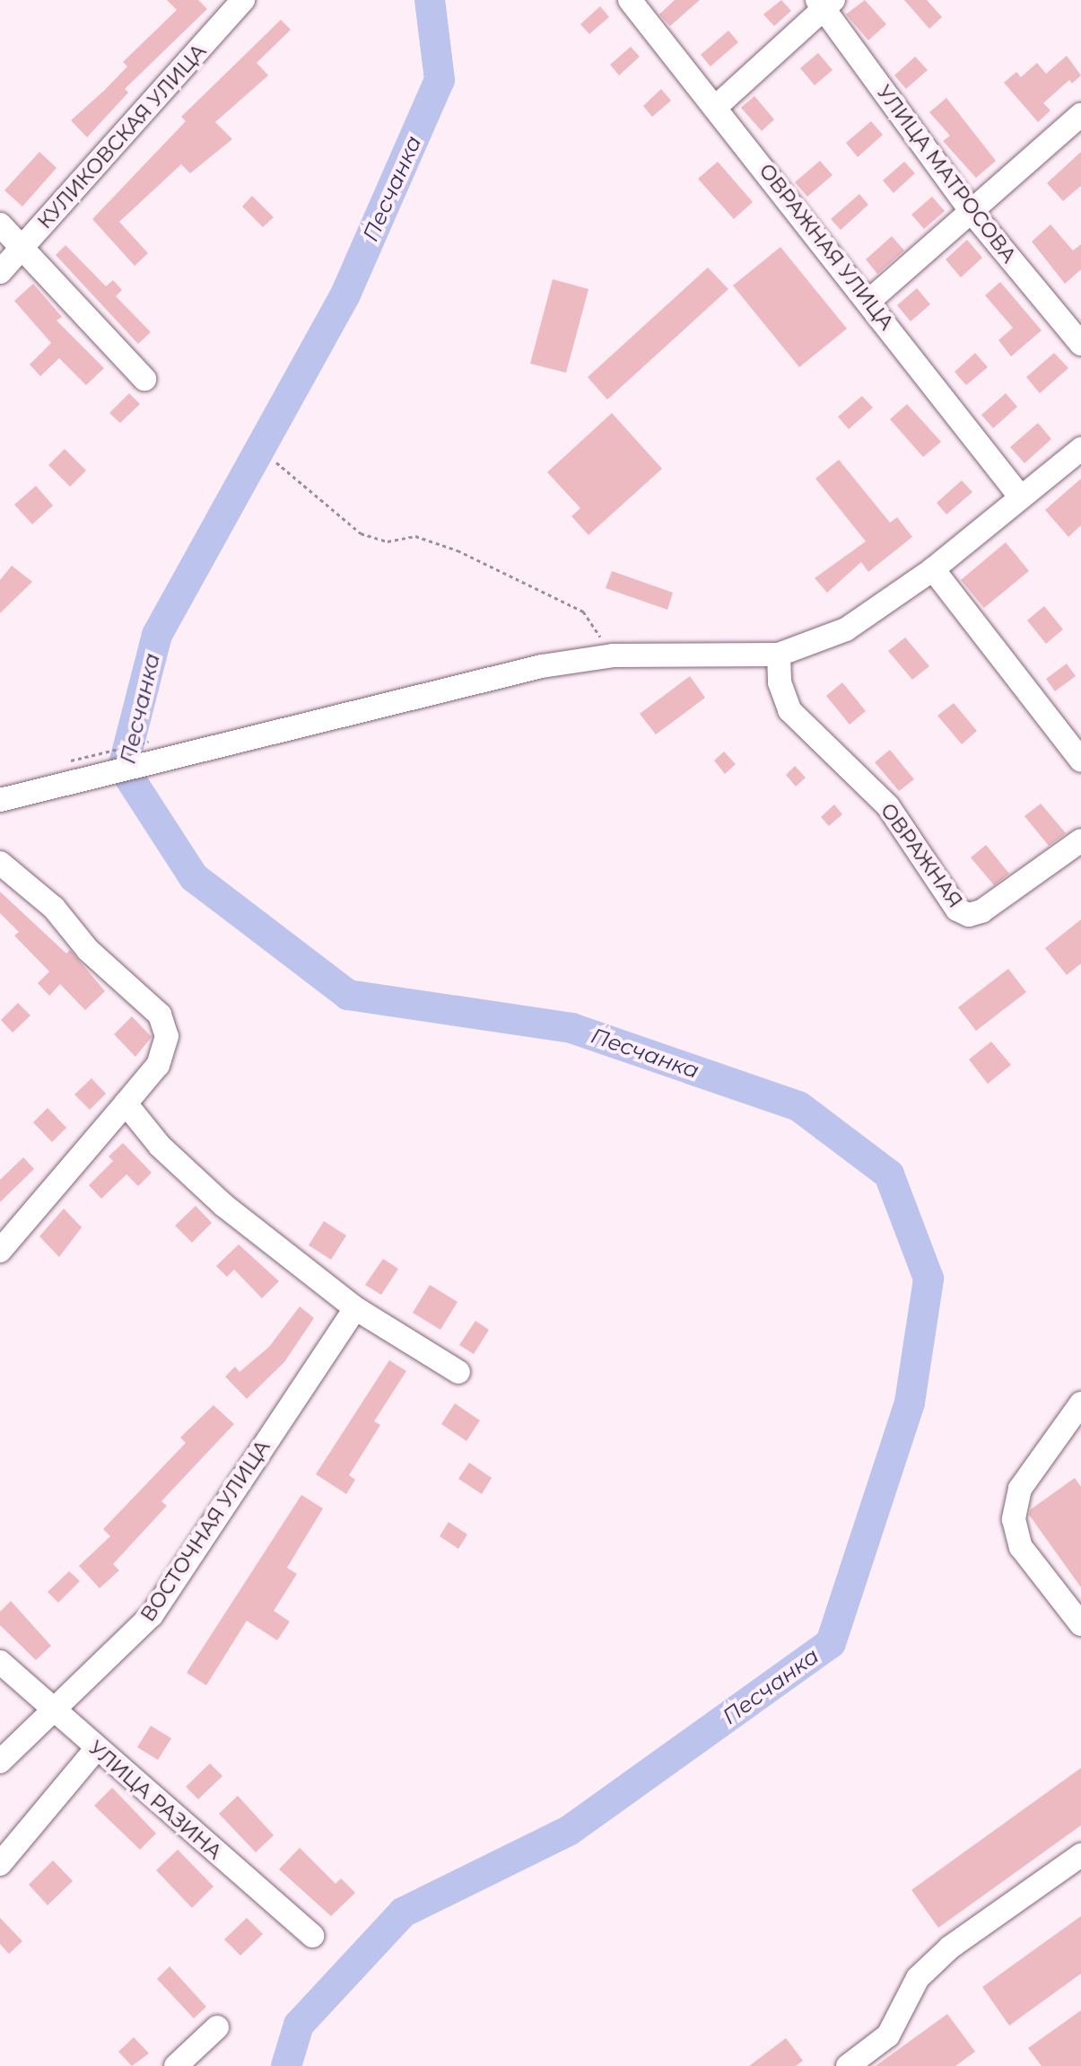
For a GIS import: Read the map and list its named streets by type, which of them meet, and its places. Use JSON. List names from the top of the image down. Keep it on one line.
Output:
{"streets":{"street":["КУЛИКОВСКАЯ УЛИЦА","УЛИЦА МАТРОСОВА","ОВРАЖНАЯ УЛИЦА","ОВРАЖНАЯ","ВОСТОЧНАЯ УЛИЦА","УЛИЦА РАЗИНА"]},"crossings":[["ВОСТОЧНАЯ УЛИЦА","УЛИЦА РАЗИНА"]],"water":["Песчанка"]}
